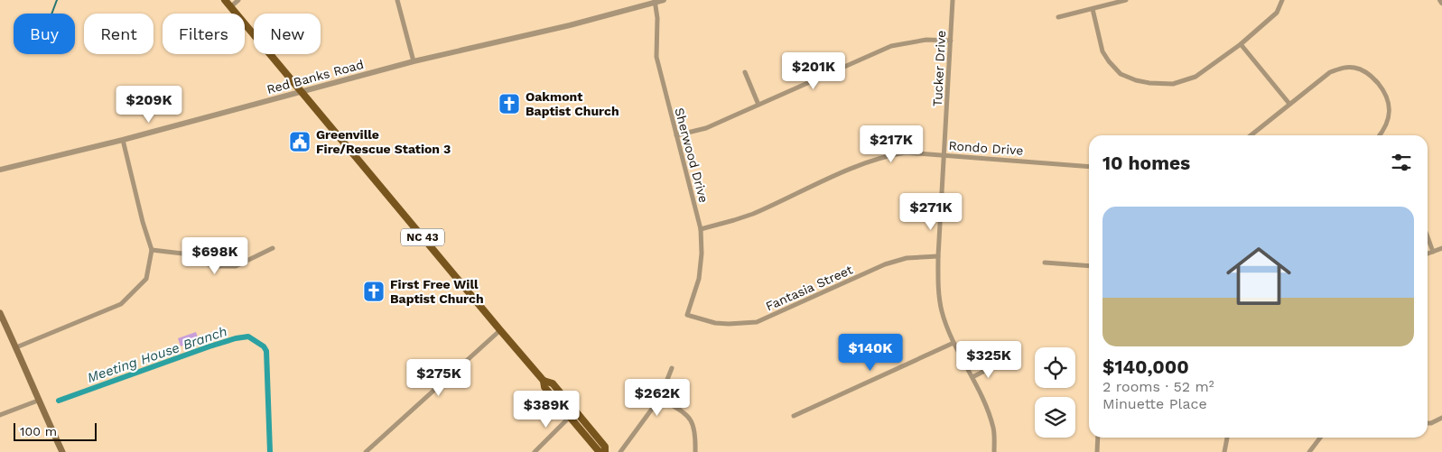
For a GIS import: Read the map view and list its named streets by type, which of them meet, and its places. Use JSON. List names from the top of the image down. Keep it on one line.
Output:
{"streets":{"main road":["NC 43"],"street":["Tucker Drive","Red Banks Road","Rondo Drive","Sherwood Drive","Fantasia Street"]},"crossings":[["Tucker Drive","Rondo Drive"],["Tucker Drive","Fantasia Street"],["Red Banks Road","Sherwood Drive"],["Red Banks Road","NC 43"],["Rondo Drive","Sherwood Drive"],["Sherwood Drive","Fantasia Street"]],"water":["Meeting House Branch"],"places":{"church":["Oakmont Baptist Church","First Free Will Baptist Church"],"public building":["Greenville Fire/Rescue Station 3"]},"scale_bar":"100 m","page":{"chip":["Buy","Rent","Filters","New"],"price":["$201K","$209K","$217K","$271K","$698K","$140K","$325K","$275K","$262K","$389K"],"heading":"10 homes","list":[{"name":"$140,000","note":"2 rooms · 52 m² · Minuette Place"}],"scale":"100 m"}}
